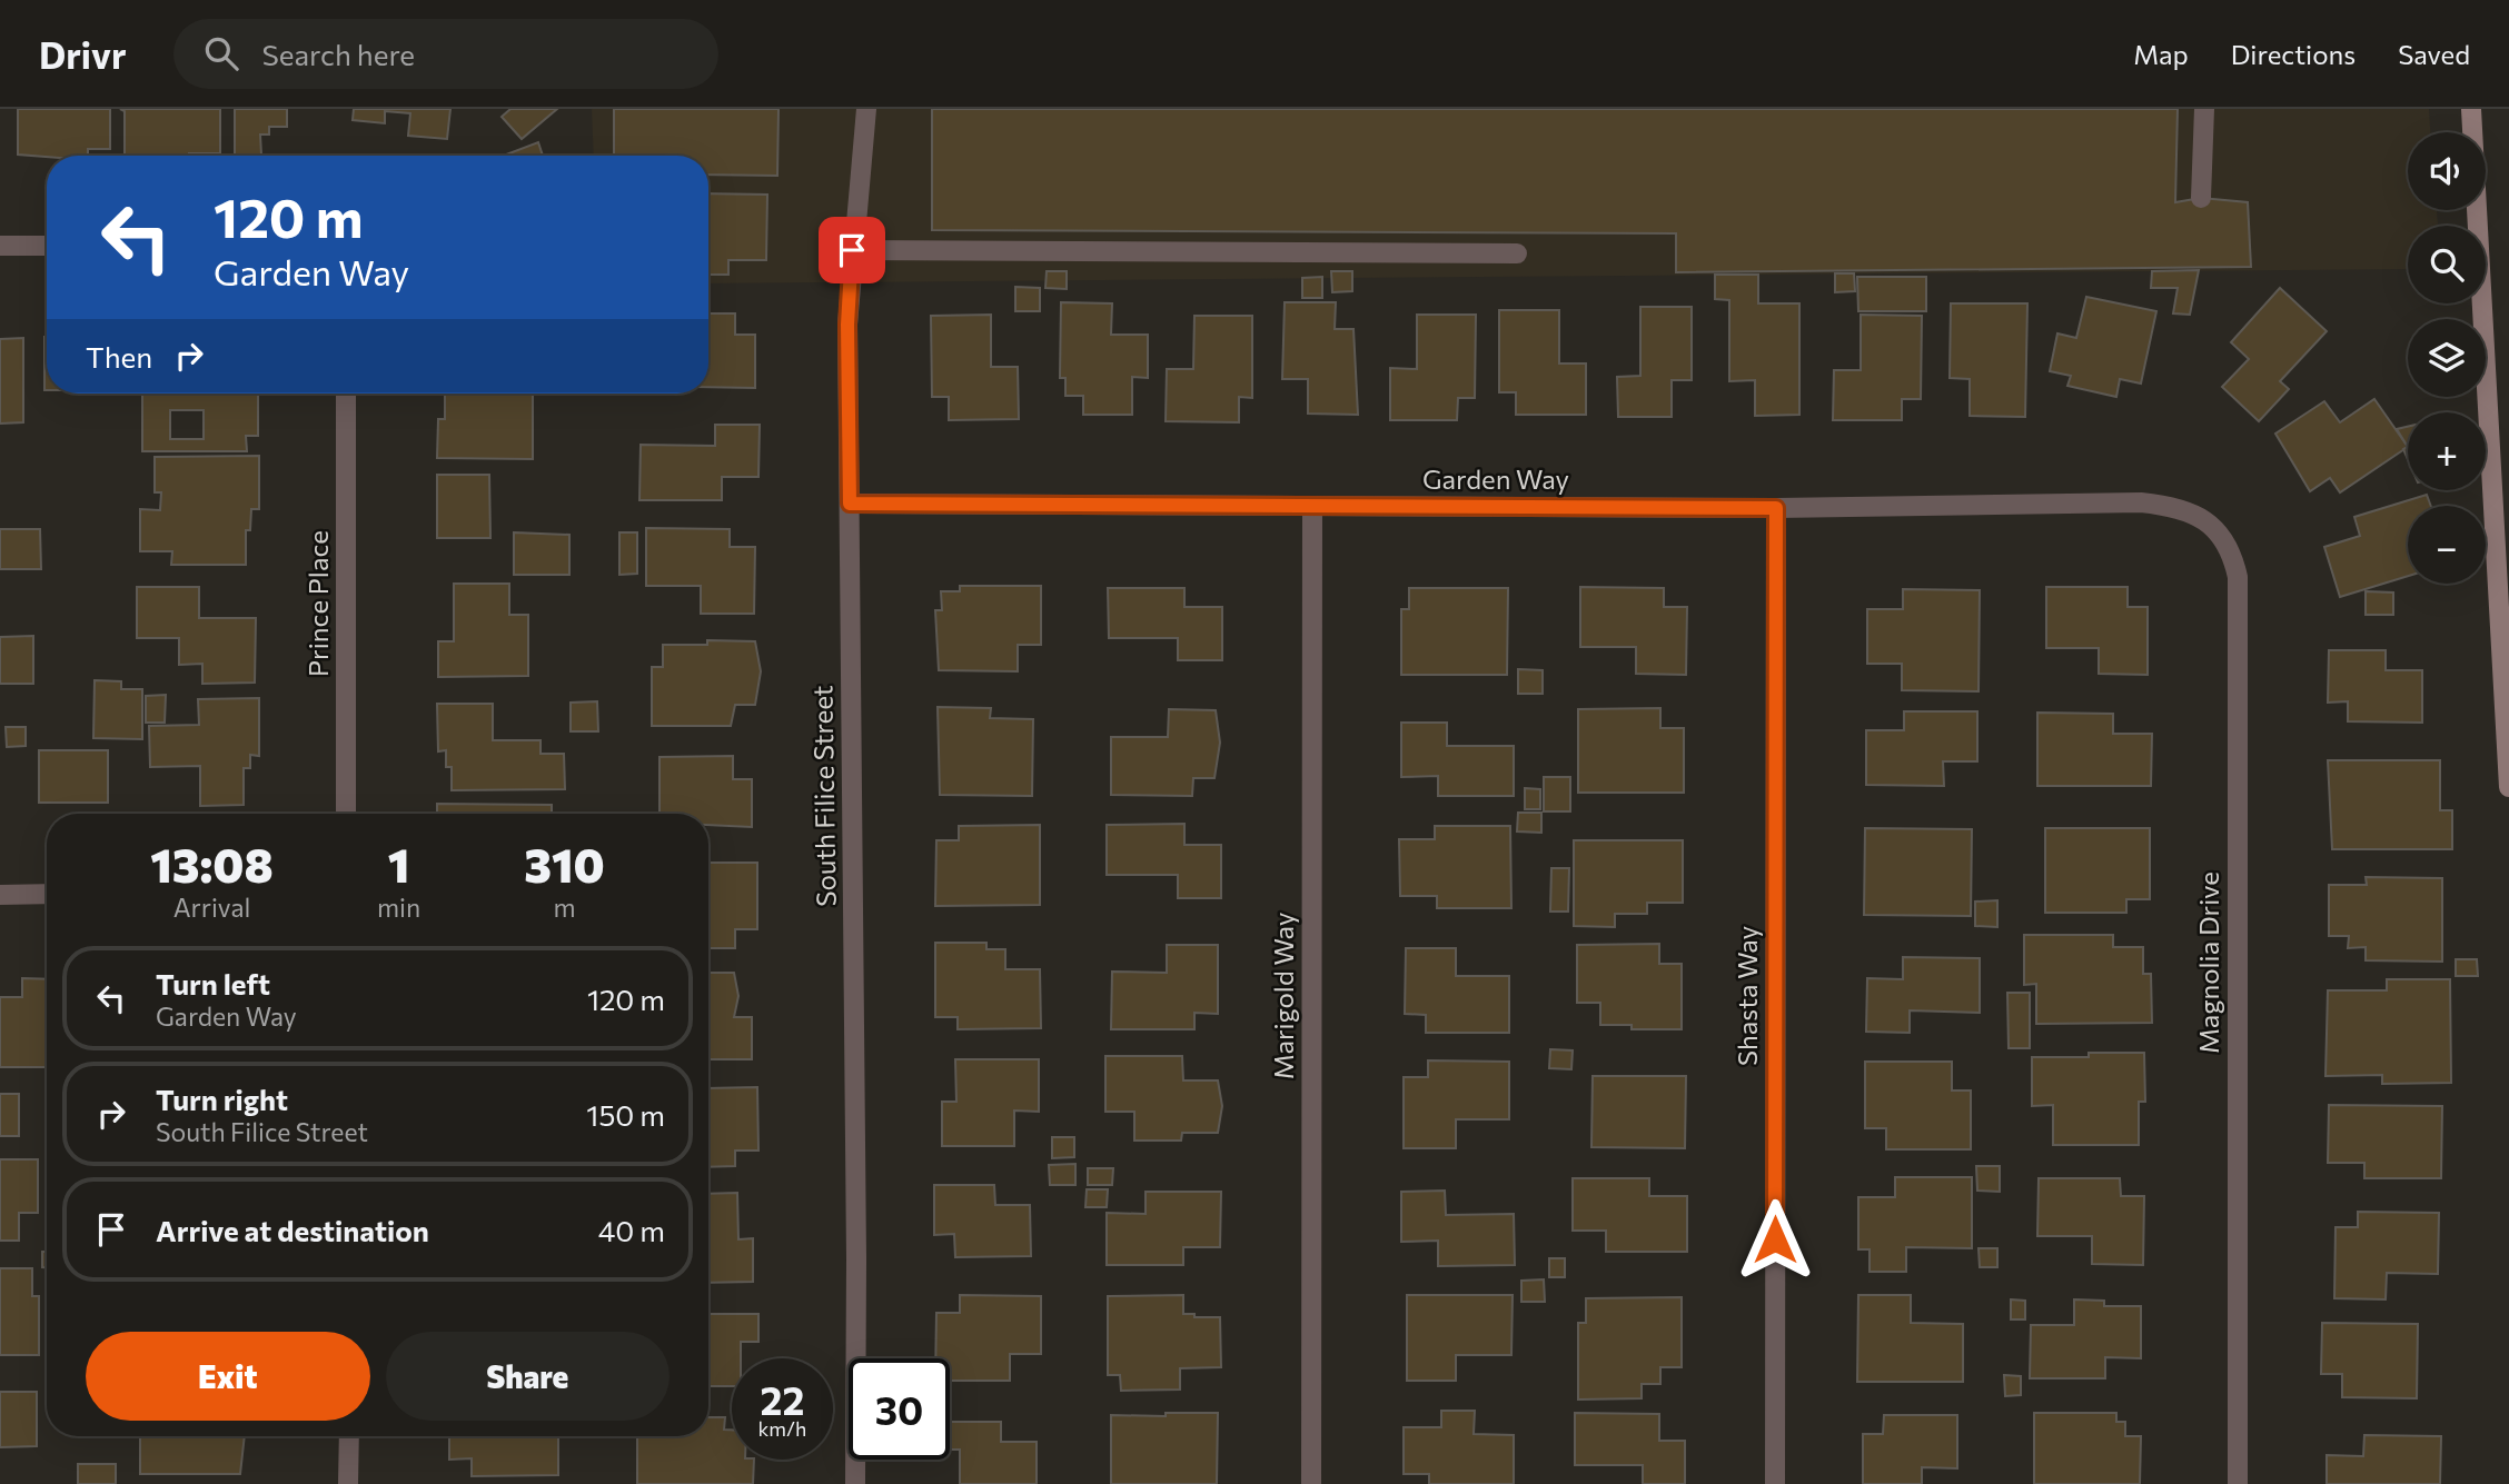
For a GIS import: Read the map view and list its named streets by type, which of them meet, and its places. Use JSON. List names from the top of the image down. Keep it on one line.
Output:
{"streets":{"street":["Garden Way","Prince Place","South Filice Street","Magnolia Drive","Marigold Way","Shasta Way"]},"crossings":[["Garden Way","South Filice Street"],["Garden Way","Magnolia Drive"],["Garden Way","Marigold Way"],["Garden Way","Shasta Way"]],"page":{"header":"Drivr","search":"Search here","nav":["Map","Directions","Saved"],"map_buttons":["+","−"],"turn":["120 m","Garden Way"],"then":"Then","eta":["13:08","Arrival","1","min","310","m"],"list":[{"name":"Turn left","note":"Garden Way","value":"120 m"},{"name":"Turn right","note":"South Filice Street","value":"150 m"},{"name":"Arrive at destination","value":"40 m"}],"buttons":["Exit","Share"],"speed":"22 km/h","limit":"30"}}
